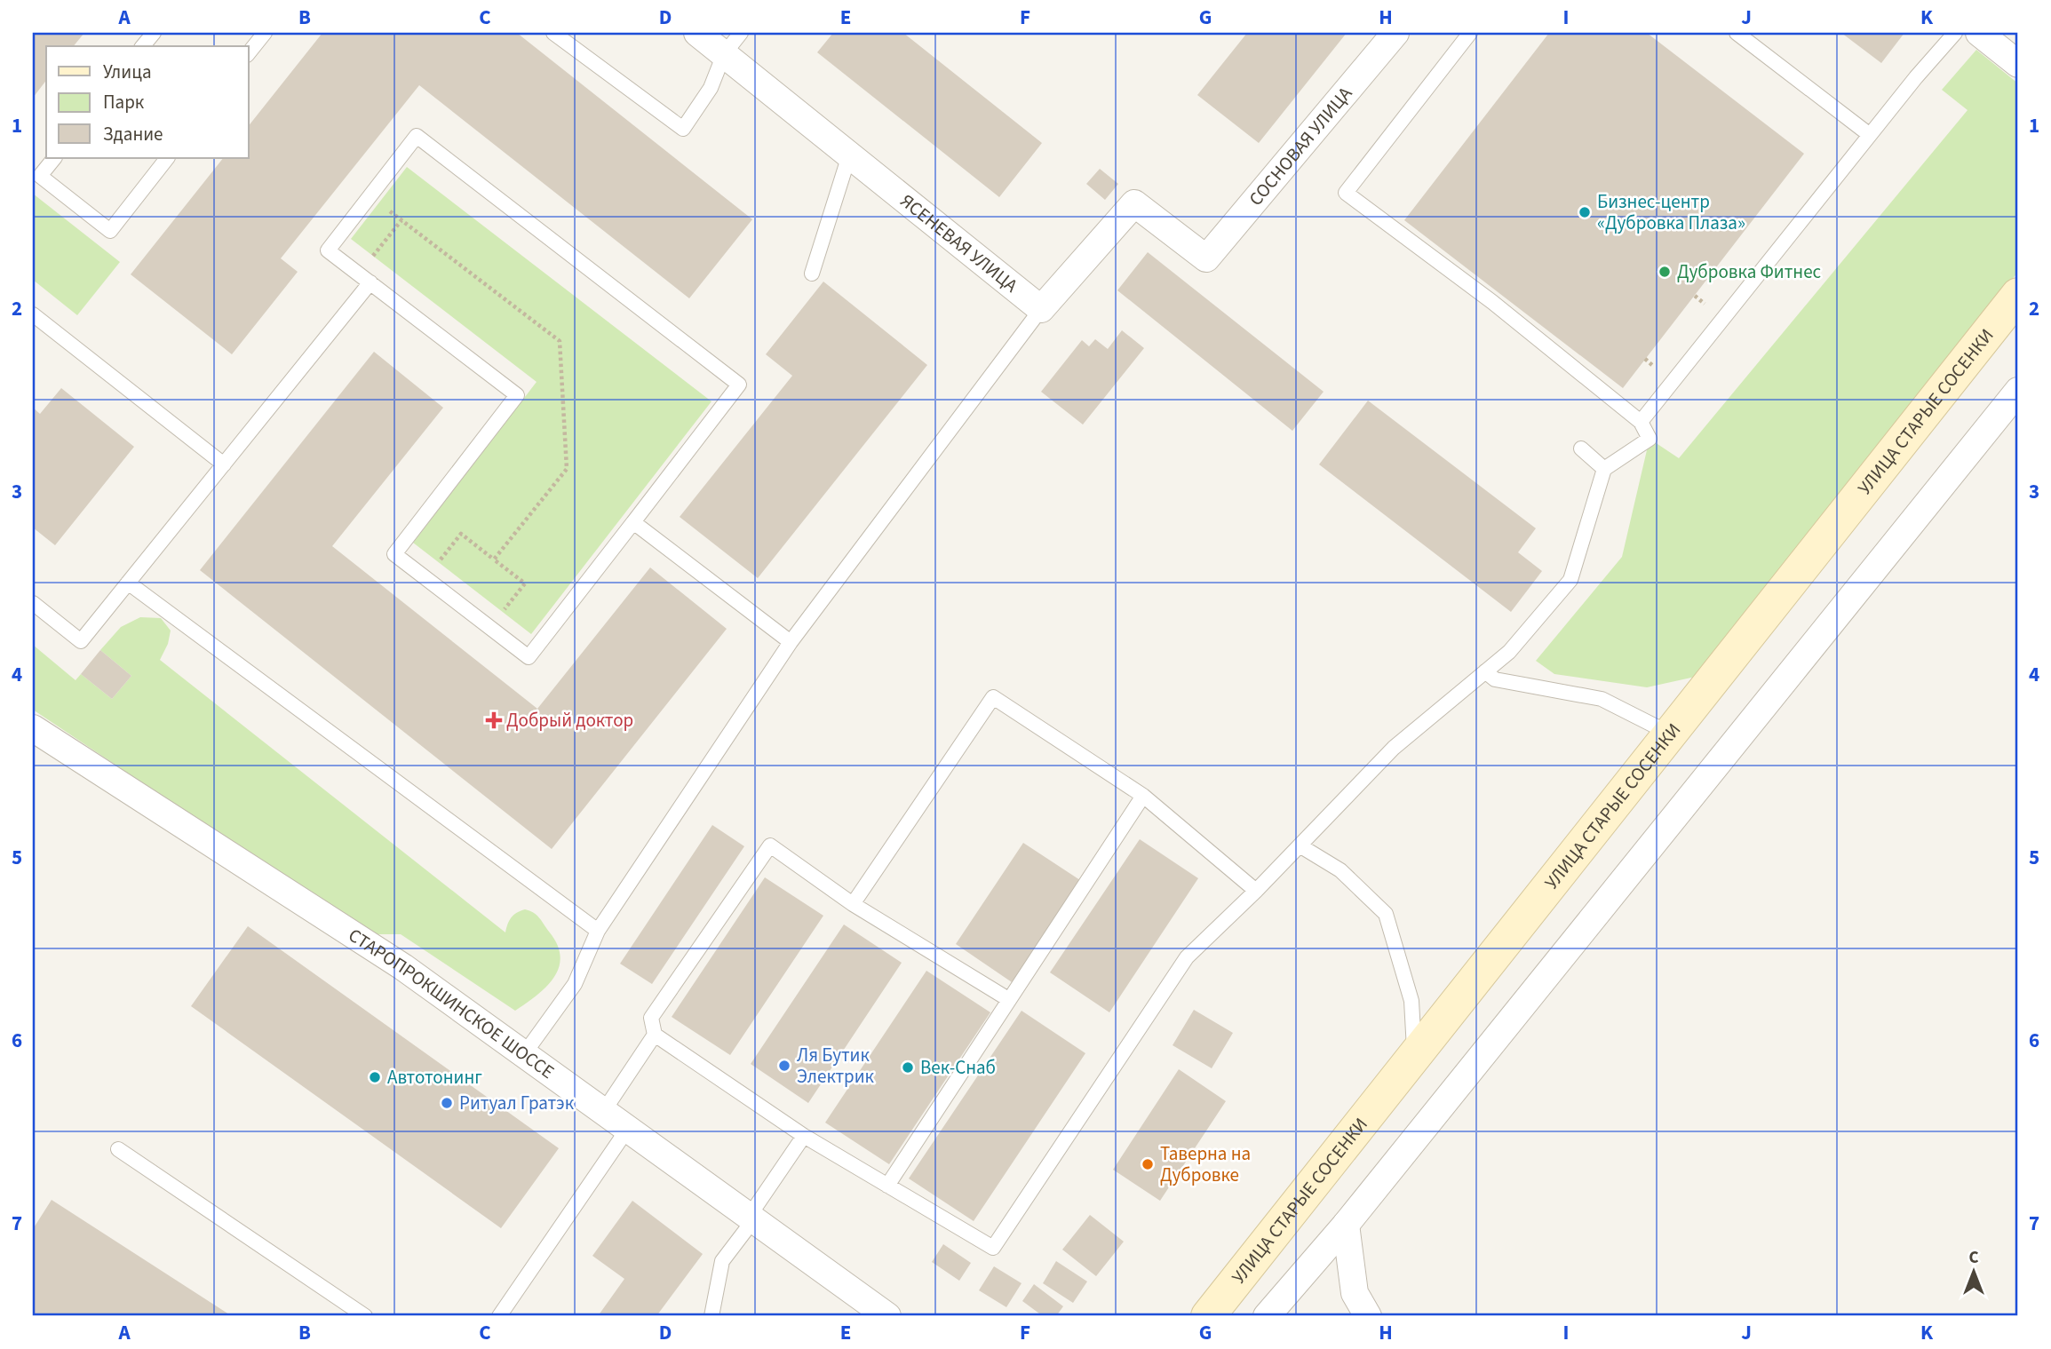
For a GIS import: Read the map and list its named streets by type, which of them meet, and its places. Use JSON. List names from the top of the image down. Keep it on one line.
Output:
{"streets":{"main road":["УЛИЦА СТАРЫЕ СОСЕНКИ"],"street":["СОСНОВАЯ УЛИЦА","ЯСЕНЕВАЯ УЛИЦА","СТАРОПРОКШИНСКОЕ ШОССЕ"]},"crossings":[["СОСНОВАЯ УЛИЦА","ЯСЕНЕВАЯ УЛИЦА"]],"places":{"other":["Бизнес-центр «Дубровка Плаза»","Дубровка Фитнес","Ля Бутик Электрик","Век-Снаб","Автотонинг","Ритуал Гратэк","Таверна на Дубровке"],"health":["Добрый доктор"]},"legend":["Улица","Парк","Здание"],"north":"top","grid":{"columns":["A","B","C","D","E","F","G","H","I","J","K"],"rows":["1","2","3","4","5","6","7"]}}
